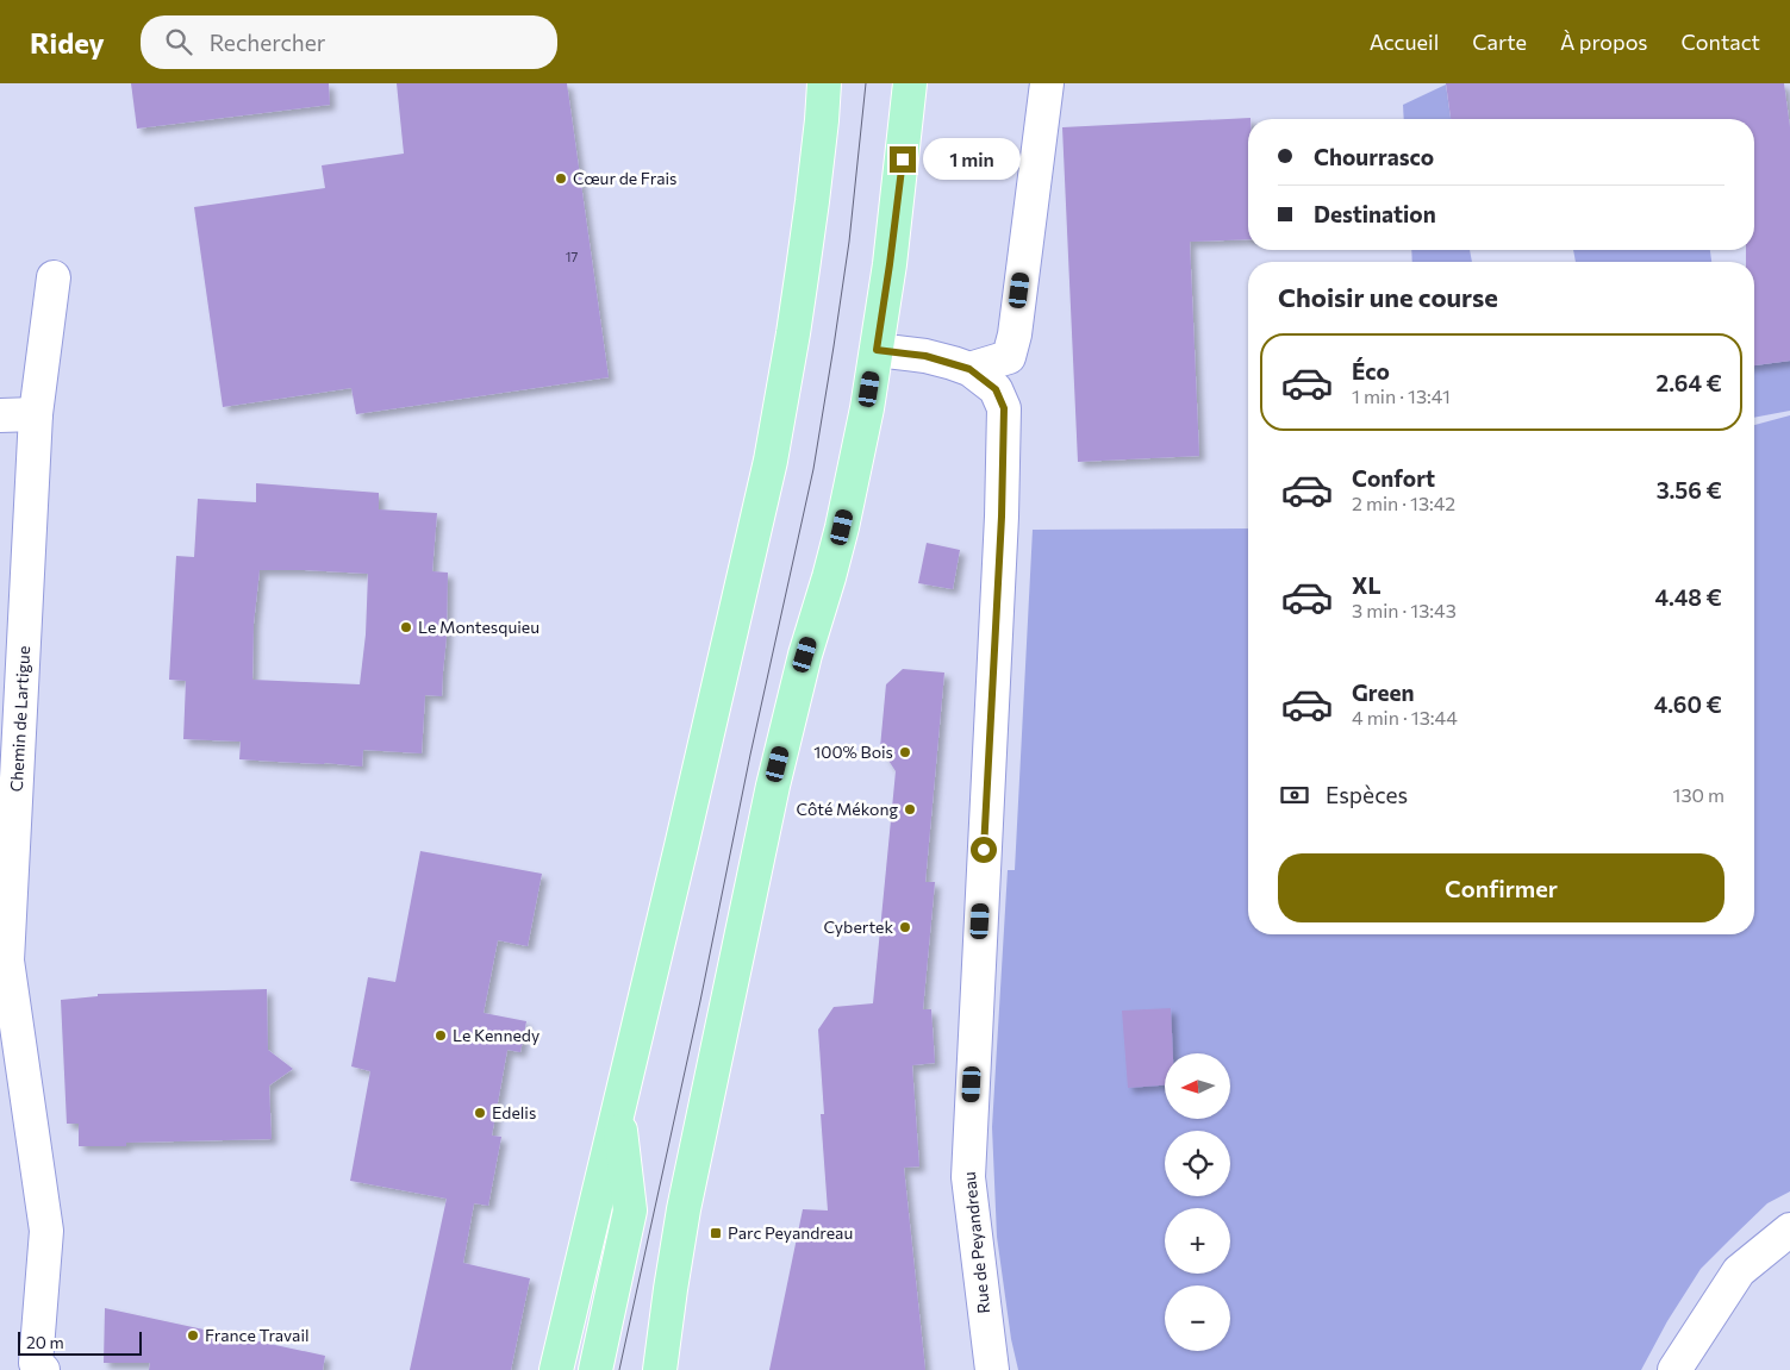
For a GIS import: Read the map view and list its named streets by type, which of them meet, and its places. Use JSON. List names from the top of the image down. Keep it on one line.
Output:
{"streets":{"street":["Chemin de Lartigue","Rue de Peyandreau"]},"places":{"other":["Cœur de Frais","Le Montesquieu","100% Bois","Côté Mékong","Cybertek","Le Kennedy","Edelis","France Travail"],"transit":["Parc Peyandreau"]},"house_numbers":["17"],"scale_bar":"20 m","north":"left","page":{"header":"Ridey","search":"Rechercher","nav":["Accueil","Carte","À propos","Contact"],"banner":["Chourrasco","Destination"],"bubble":"1 min","heading":"Choisir une course","list":[{"name":"Éco","note":"1 min · 13:41","value":"2.64 €"},{"name":"Confort","note":"2 min · 13:42","value":"3.56 €"},{"name":"XL","note":"3 min · 13:43","value":"4.48 €"},{"name":"Green","note":"4 min · 13:44","value":"4.60 €"}],"pay":["Espèces","130 m"],"buttons":"Confirmer","map_buttons":["+","−"],"scale":"20 m"}}
